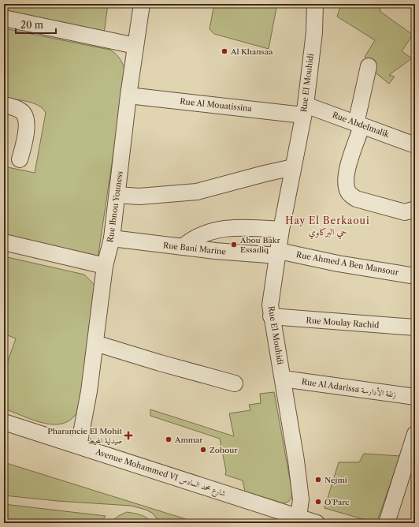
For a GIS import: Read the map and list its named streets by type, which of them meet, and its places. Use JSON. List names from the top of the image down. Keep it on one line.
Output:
{"streets":{"street":["Rue El Mouhidi","Rue Al Mouatissina","Rue Abdelmalik","Rue Ibnou Youness","Rue Bani Marine","Rue Ahmed A Ben Mansour","Rue Moulay Rachid","Rue Al Adarissa زنقة الأدارسة","Avenue Mohammed VI شارع محمد السادس"]},"crossings":[["Rue El Mouhidi","Rue Al Mouatissina"],["Rue El Mouhidi","Rue Abdelmalik"],["Rue El Mouhidi","Rue Bani Marine"],["Rue El Mouhidi","Rue Ahmed A Ben Mansour"],["Rue El Mouhidi","Rue Moulay Rachid"],["Rue El Mouhidi","Rue Al Adarissa زنقة الأدارسة"],["Rue El Mouhidi","Avenue Mohammed VI شارع محمد السادس"],["Rue Al Mouatissina","Rue Abdelmalik"],["Rue Al Mouatissina","Rue Ibnou Youness"],["Rue Ibnou Youness","Rue Bani Marine"],["Rue Ibnou Youness","Avenue Mohammed VI شارع محمد السادس"],["Rue Bani Marine","Rue Ahmed A Ben Mansour"]],"districts":["Hay El Berkaoui حي البركاوي"],"places":{"other":["Al Khansaa","Abou Bakr Essadiq","Ammar","Zohour","Nejmi","O'Parc"],"health":["Pharamcie El Mohit صيدلية المحيط"]},"scale_bar":"20 m"}
